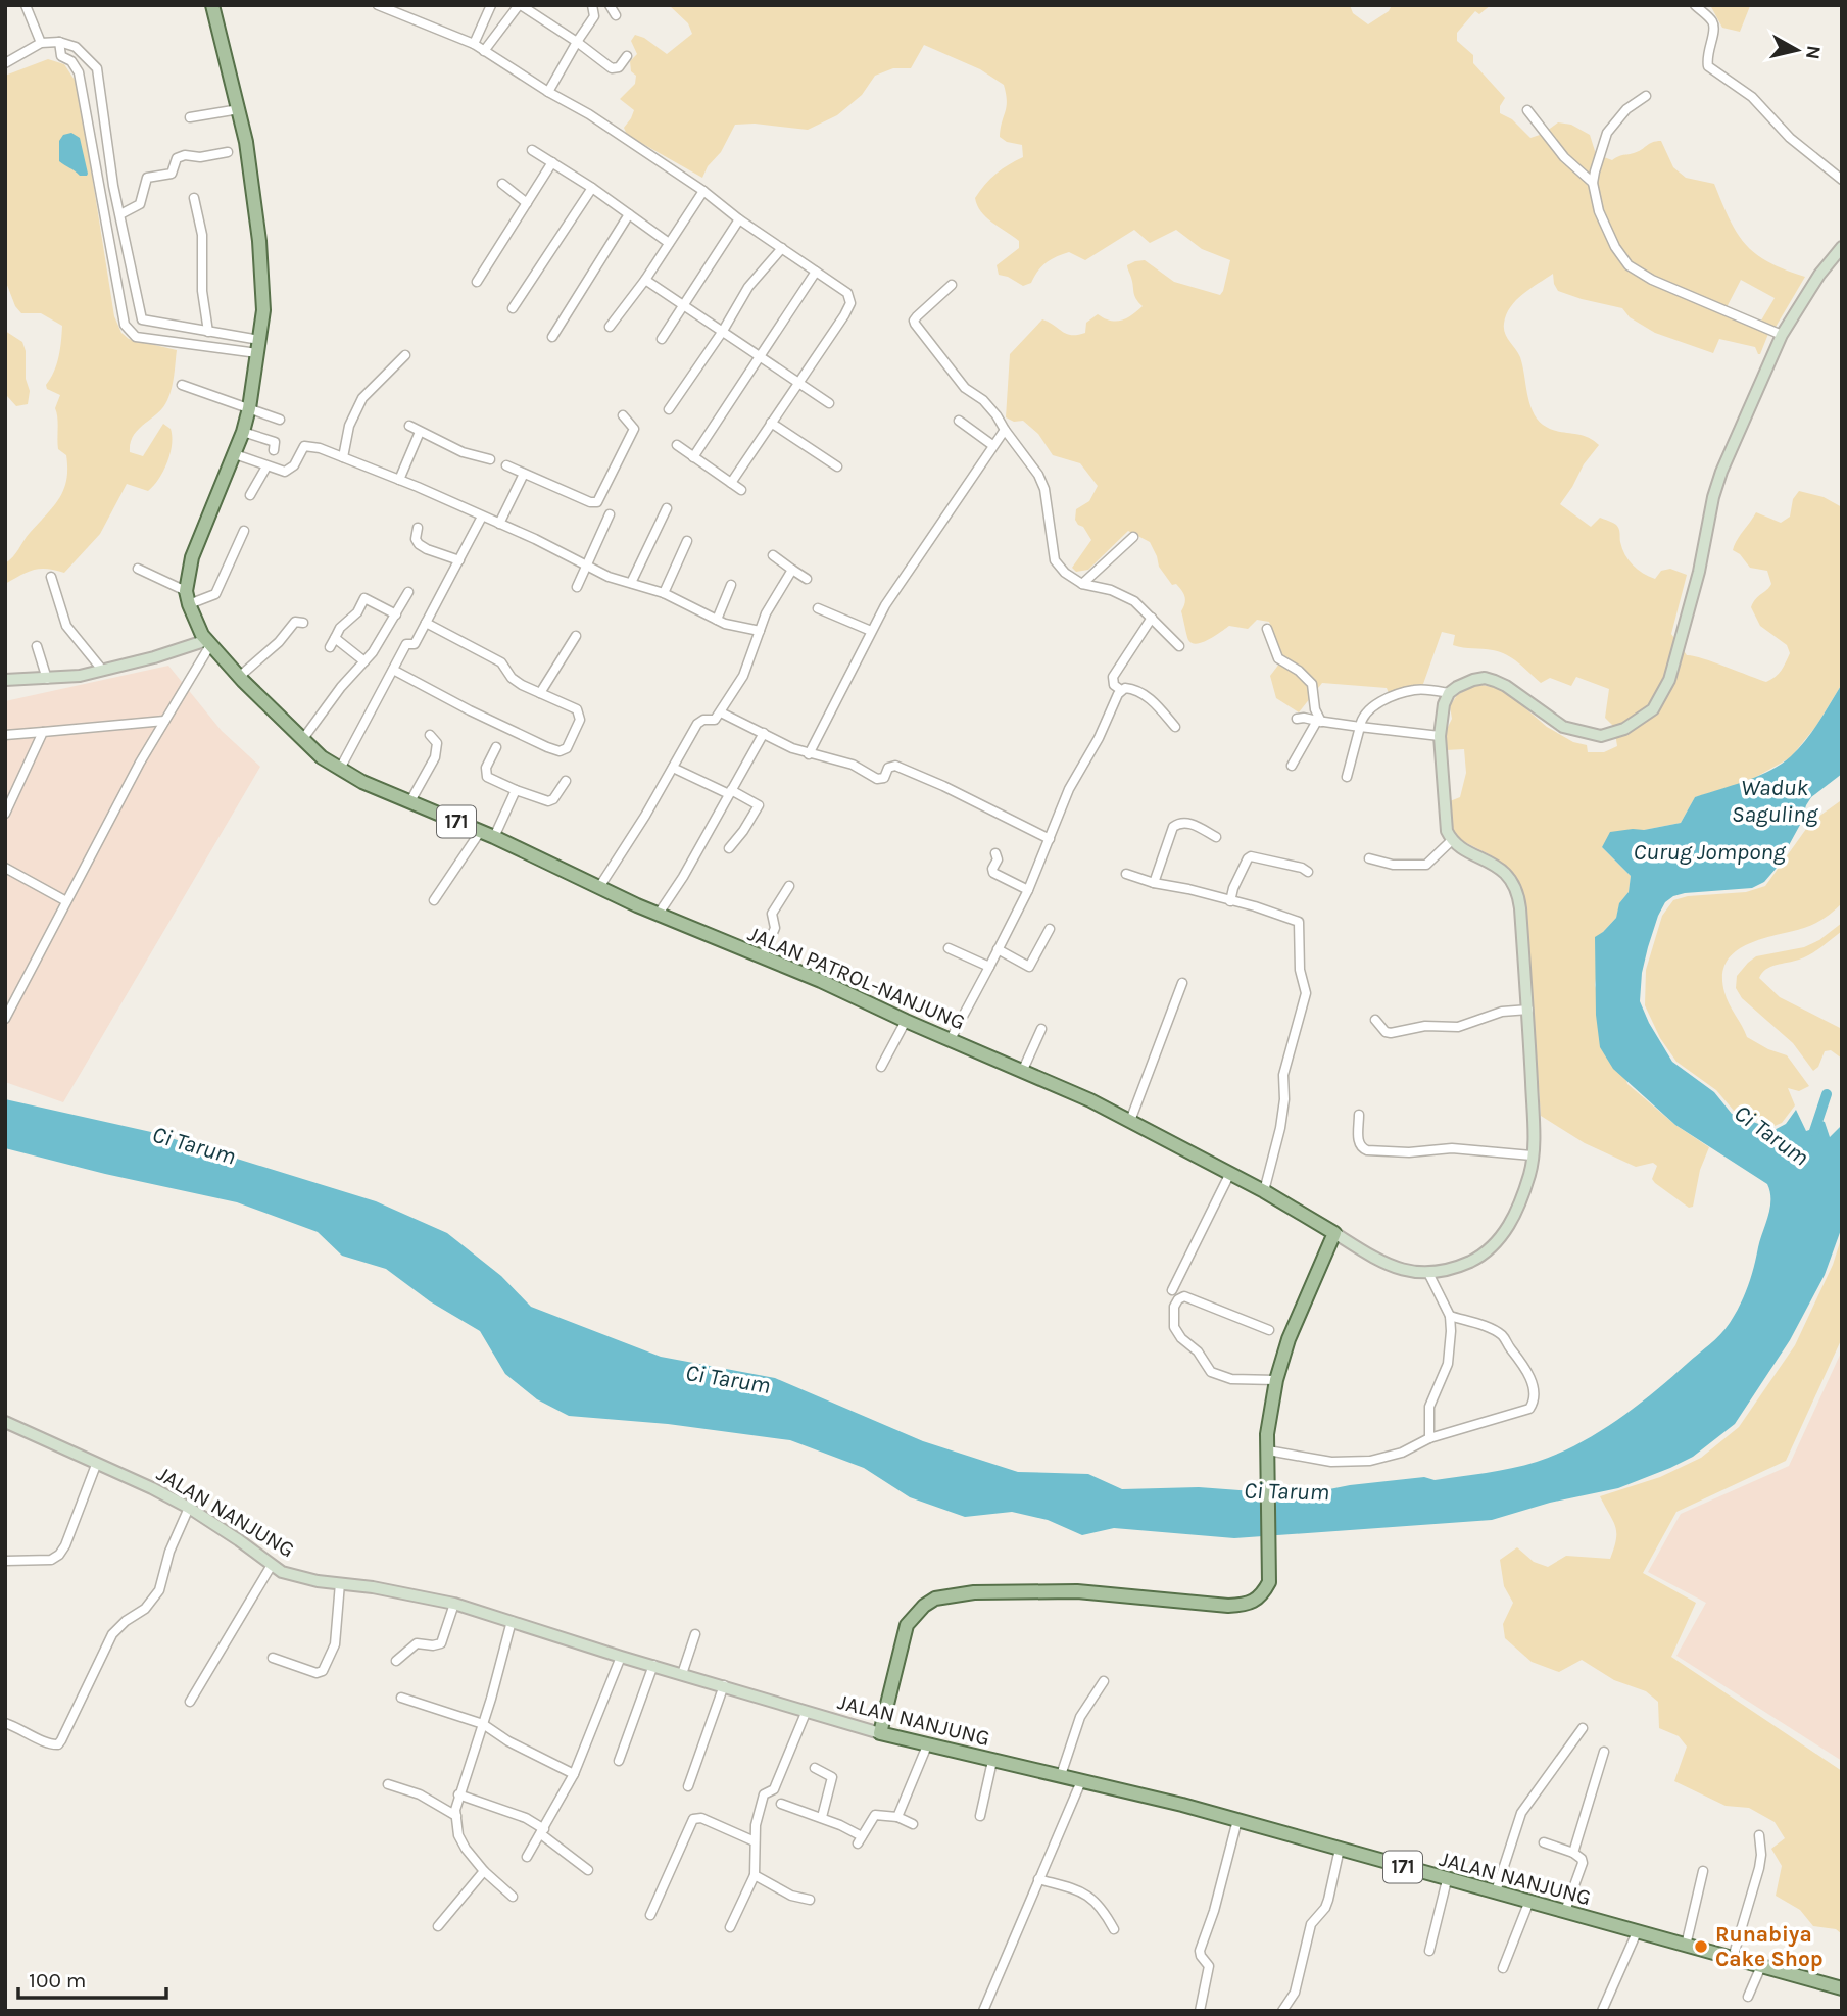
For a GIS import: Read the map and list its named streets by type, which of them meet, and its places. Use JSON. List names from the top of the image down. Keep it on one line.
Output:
{"streets":{"main road":["171","JALAN PATROL-NANJUNG","JALAN NANJUNG"]},"water":["Waduk Saguling","Curug Jompong","Ci Tarum"],"places":["Runabiya Cake Shop"],"scale_bar":"100 m","north":"right"}
